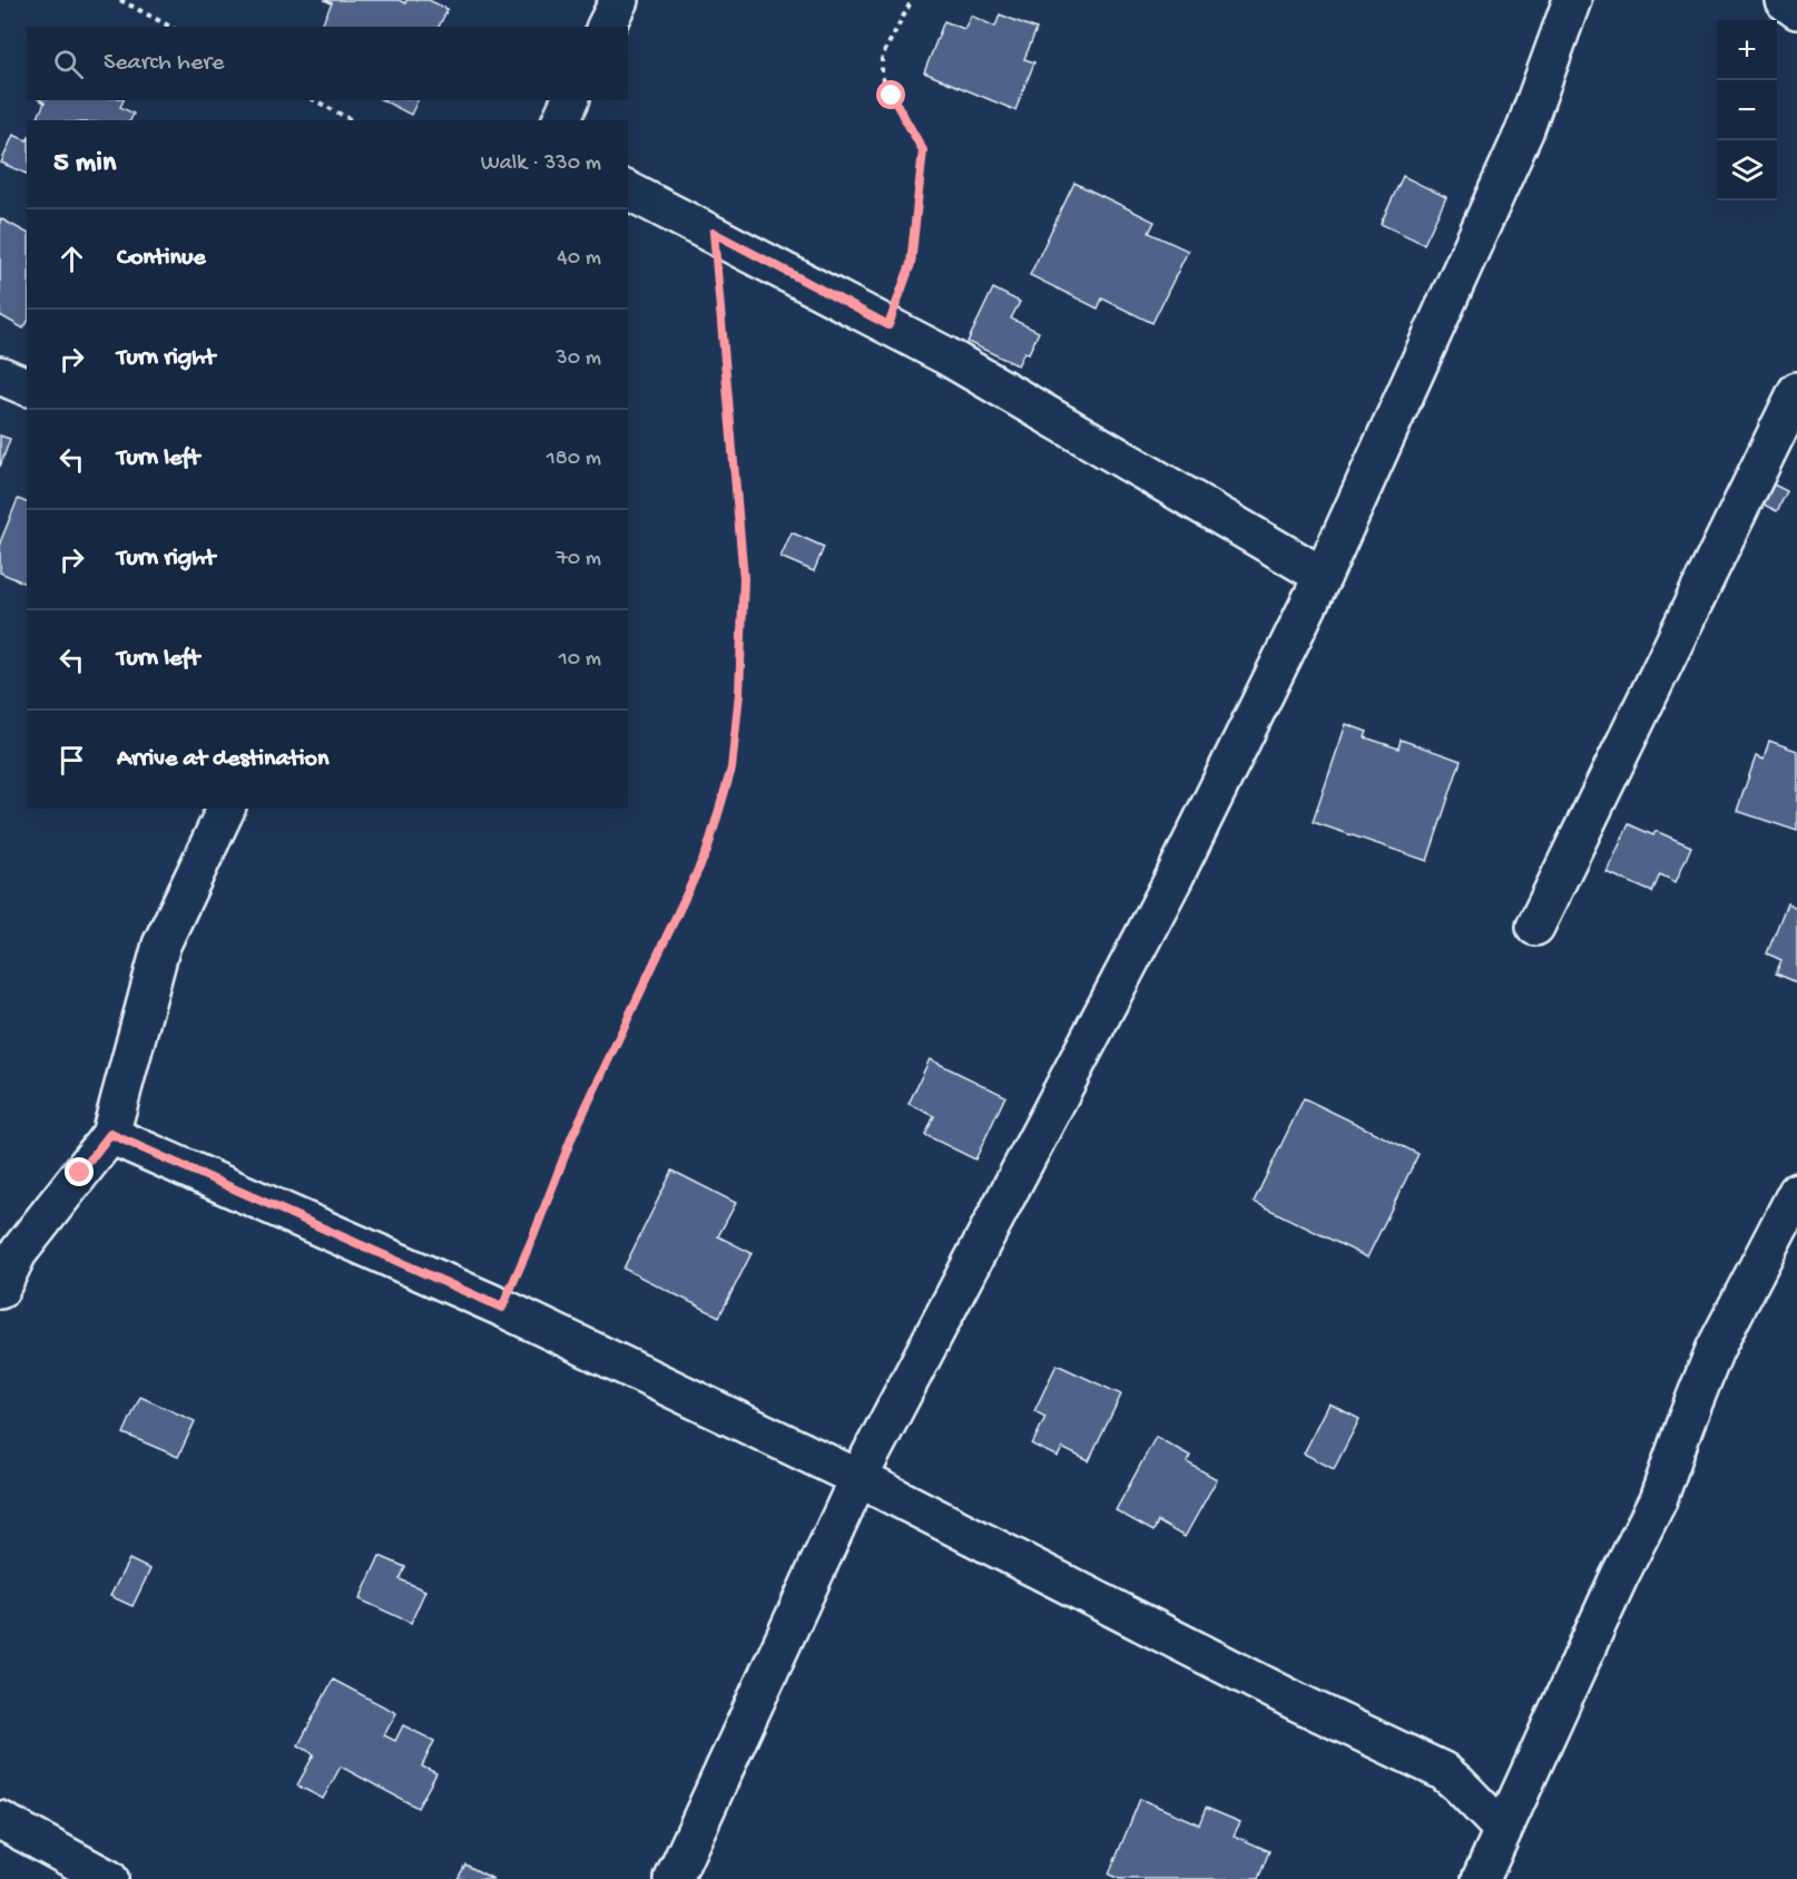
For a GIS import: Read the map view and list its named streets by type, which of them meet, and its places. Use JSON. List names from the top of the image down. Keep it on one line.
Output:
{"page":{"map_buttons":["+","−"],"search":"Search here","heading":["5 min","Walk · 330 m"],"list":[["Continue","40 m"],["Turn right","30 m"],["Turn left","180 m"],["Turn right","70 m"],["Turn left","10 m"],"Arrive at destination"]}}
